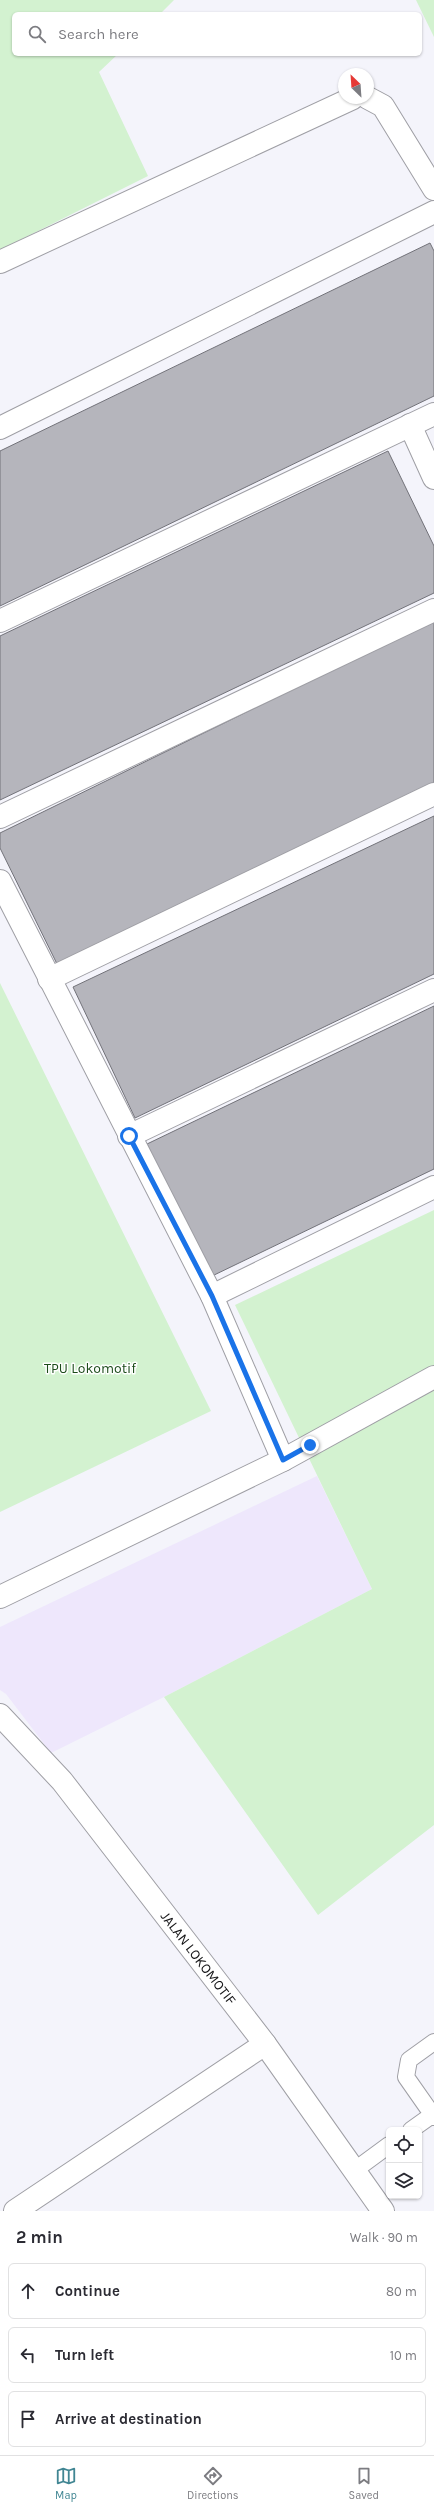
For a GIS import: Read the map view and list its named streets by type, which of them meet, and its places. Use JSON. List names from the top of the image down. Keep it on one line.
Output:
{"streets":{"street":["JALAN LOKOMOTIF"]},"parks":["TPU Lokomotif"],"north":"top left","page":{"search":"Search here","heading":["2 min","Walk · 90 m"],"list":[["Continue","80 m"],["Turn left","10 m"],"Arrive at destination"],"nav":["Map","Directions","Saved"]}}
